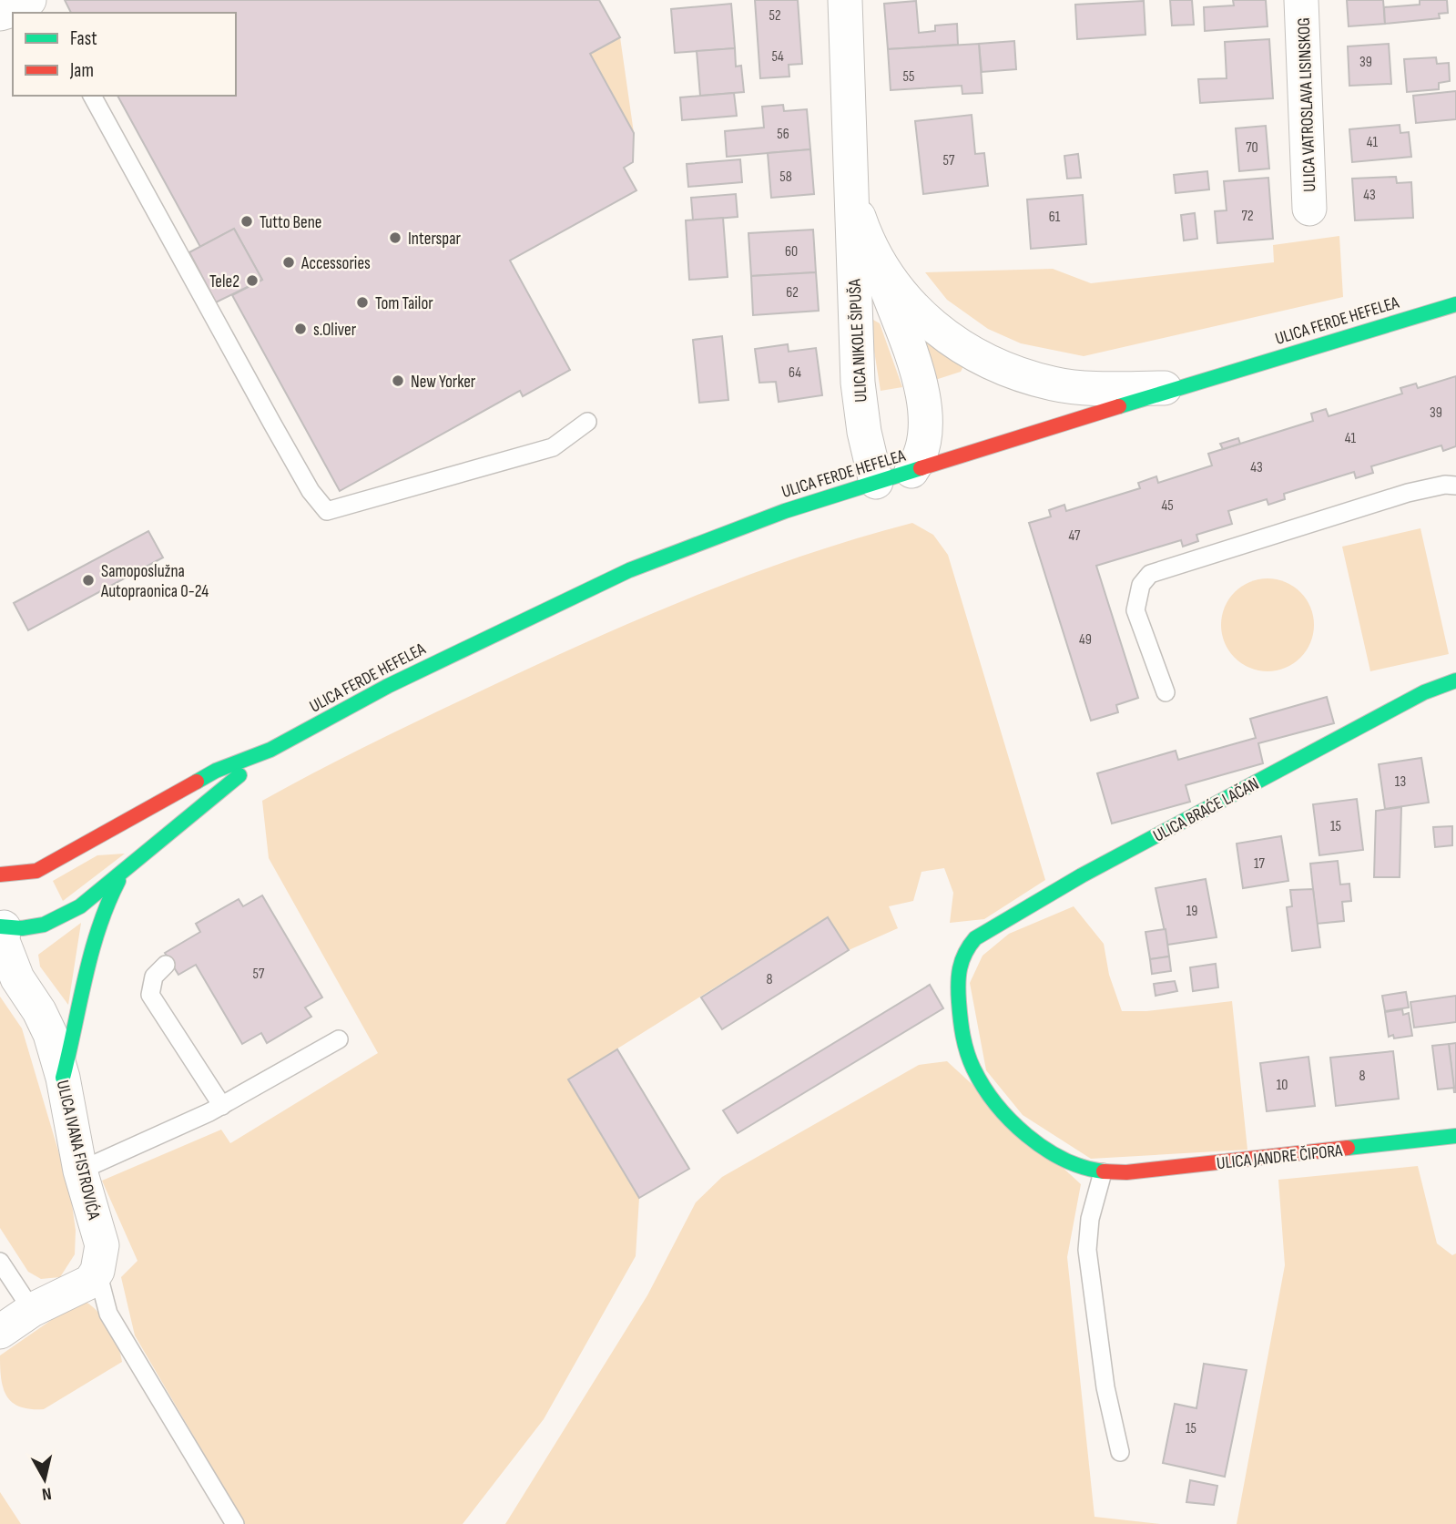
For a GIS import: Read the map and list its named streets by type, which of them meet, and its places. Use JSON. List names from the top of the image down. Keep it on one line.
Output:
{"streets":{"main road":["ULICA FERDE HEFELEA","ULICA BRAĆE LAČAN","ULICA JANDRE ČIPORA"],"street":["ULICA VATROSLAVA LISINSKOG","ULICA NIKOLE ŠIPUŠA","ULICA IVANA FISTROVIĆA"]},"crossings":[["ULICA FERDE HEFELEA","ULICA NIKOLE ŠIPUŠA"],["ULICA FERDE HEFELEA","ULICA IVANA FISTROVIĆA"],["ULICA BRAĆE LAČAN","ULICA JANDRE ČIPORA"]],"places":["Tutto Bene","Interspar","Accessories","Tele2","Tom Tailor","s.Oliver","New Yorker","Samoposlužna Autopraonica 0-24"],"house_numbers":["52","54","39","55","56","41","70","57","58","43","72","61","60","62","64","39","41","43","45","47","49","13","15","17","19","57","8","8","10","15"],"legend":["Fast","Jam"],"north":"bottom"}
